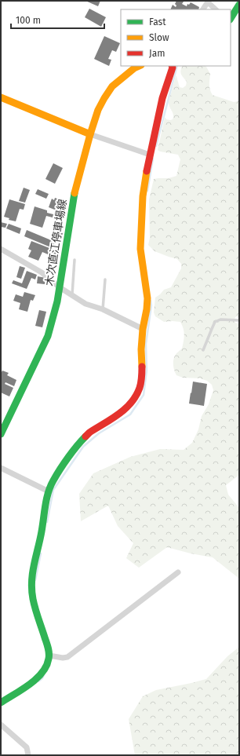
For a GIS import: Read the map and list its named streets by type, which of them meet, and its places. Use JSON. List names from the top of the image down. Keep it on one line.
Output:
{"streets":{"street":["木次直江停車場線"]},"legend":["Fast","Slow","Jam"],"scale_bar":"100 m"}
